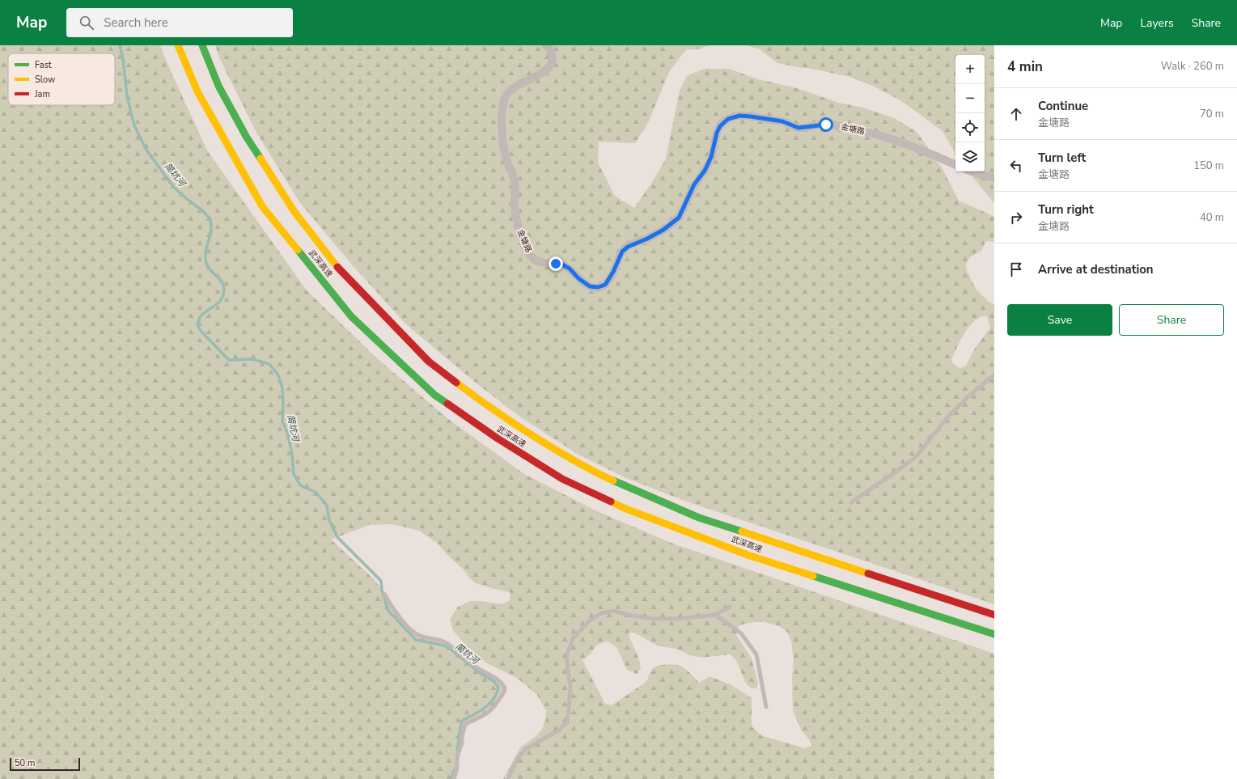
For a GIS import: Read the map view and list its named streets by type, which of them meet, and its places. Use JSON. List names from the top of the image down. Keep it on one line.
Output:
{"streets":{"highway":["武深高速"],"street":["金塘路"]},"water":["简坑河"],"legend":["Fast","Slow","Jam"],"scale_bar":"50 m","page":{"header":"Map","search":"Search here","nav":["Map","Layers","Share"],"heading":["4 min","Walk · 260 m"],"map_buttons":["+","−"],"list":[["Continue","金塘路","70 m"],["Turn left","金塘路","150 m"],["Turn right","金塘路","40 m"],"Arrive at destination"],"buttons":["Save","Share"],"scale":"50 m"}}
